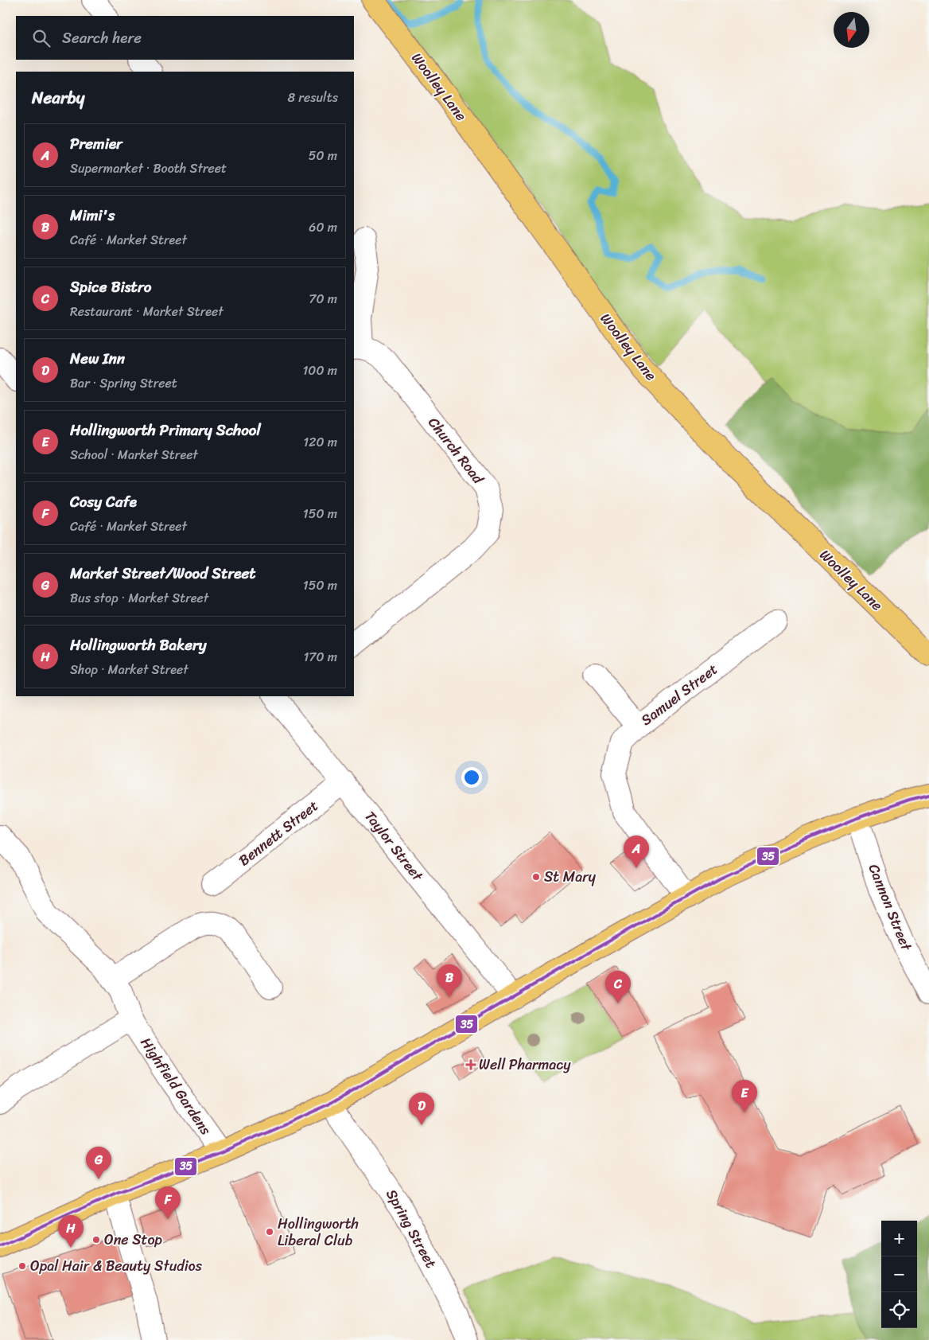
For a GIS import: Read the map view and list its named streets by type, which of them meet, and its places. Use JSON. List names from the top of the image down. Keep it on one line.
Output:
{"streets":{"main road":["Woolley Lane"],"street":["Church Road","Samuel Street","Bennett Street","Taylor Street","Cannon Street","Highfield Gardens","Spring Street"]},"crossings":[["Bennett Street","Taylor Street"]],"places":{"other":["St Mary","Hollingworth Liberal Club","One Stop","Opal Hair & Beauty Studios"],"health":["Well Pharmacy"]},"lines":["transit line 35"],"north":"bottom","page":{"search":"Search here","heading":["Nearby","8 results"],"list":[{"mark":"A","name":"Premier","note":"Supermarket · Booth Street","value":"50 m"},{"mark":"B","name":"Mimi's","note":"Café · Market Street","value":"60 m"},{"mark":"C","name":"Spice Bistro","note":"Restaurant · Market Street","value":"70 m"},{"mark":"D","name":"New Inn","note":"Bar · Spring Street","value":"100 m"},{"mark":"E","name":"Hollingworth Primary School","note":"School · Market Street","value":"120 m"},{"mark":"F","name":"Cosy Cafe","note":"Café · Market Street","value":"150 m"},{"mark":"G","name":"Market Street/Wood Street","note":"Bus stop · Market Street","value":"150 m"},{"mark":"H","name":"Hollingworth Bakery","note":"Shop · Market Street","value":"170 m"}],"pins":["A","B","C","E","D","G","F","H"],"map_buttons":["+","−"]}}
